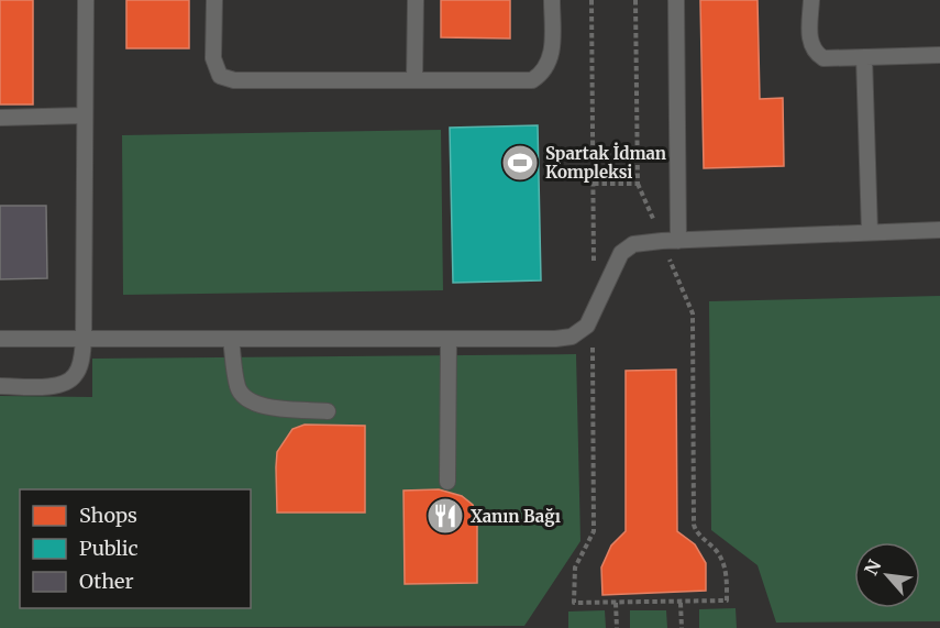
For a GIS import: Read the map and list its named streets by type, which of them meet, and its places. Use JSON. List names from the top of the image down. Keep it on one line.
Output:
{"places":{"sports":["Spartak İdman Kompleksi"],"restaurant":["Xanın Bağı"]},"legend":["Shops","Public","Other"],"north":"top left"}
